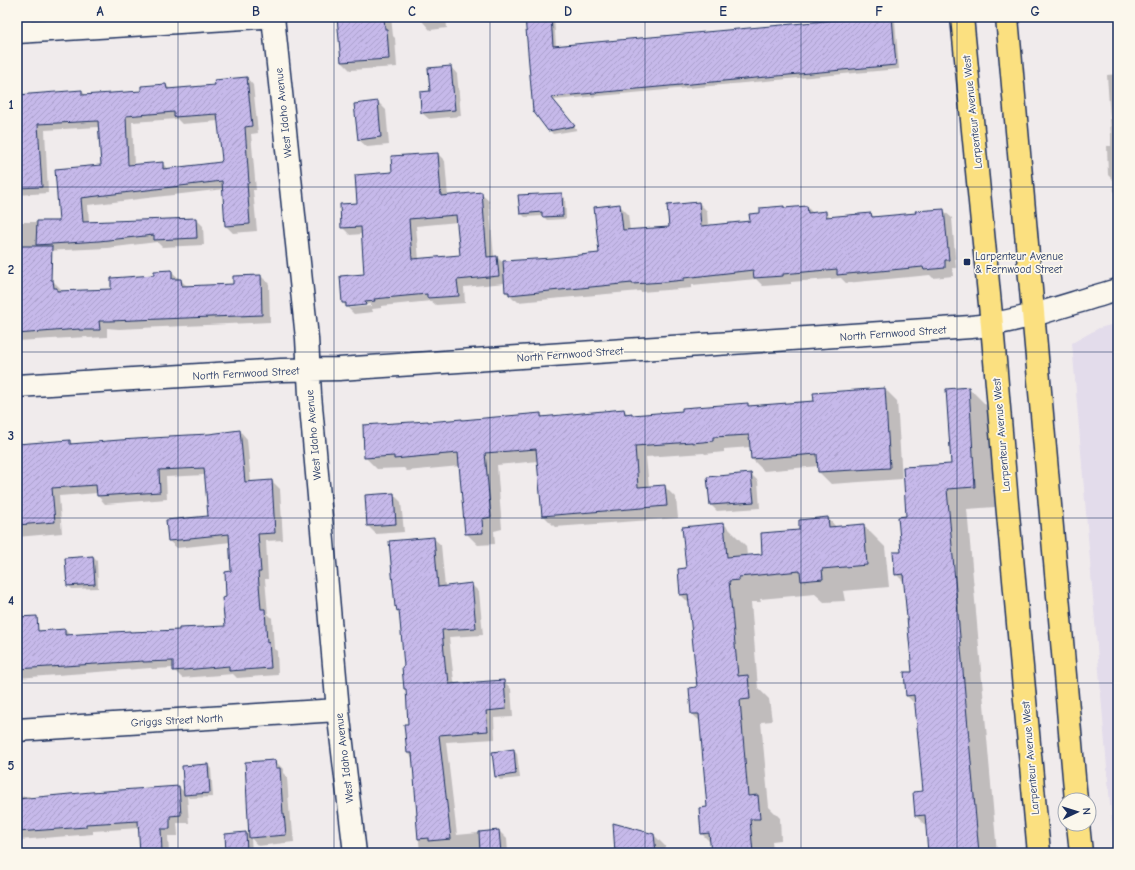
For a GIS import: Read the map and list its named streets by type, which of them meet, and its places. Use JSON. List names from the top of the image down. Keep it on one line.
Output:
{"streets":{"main road":["Larpenteur Avenue West"],"street":["West Idaho Avenue","North Fernwood Street","Griggs Street North"]},"crossings":[["Larpenteur Avenue West","North Fernwood Street"],["West Idaho Avenue","North Fernwood Street"],["West Idaho Avenue","Griggs Street North"]],"places":{"transit":["Larpenteur Avenue & Fernwood Street"]},"north":"right","grid":{"columns":["A","B","C","D","E","F","G"],"rows":["1","2","3","4","5"]}}
